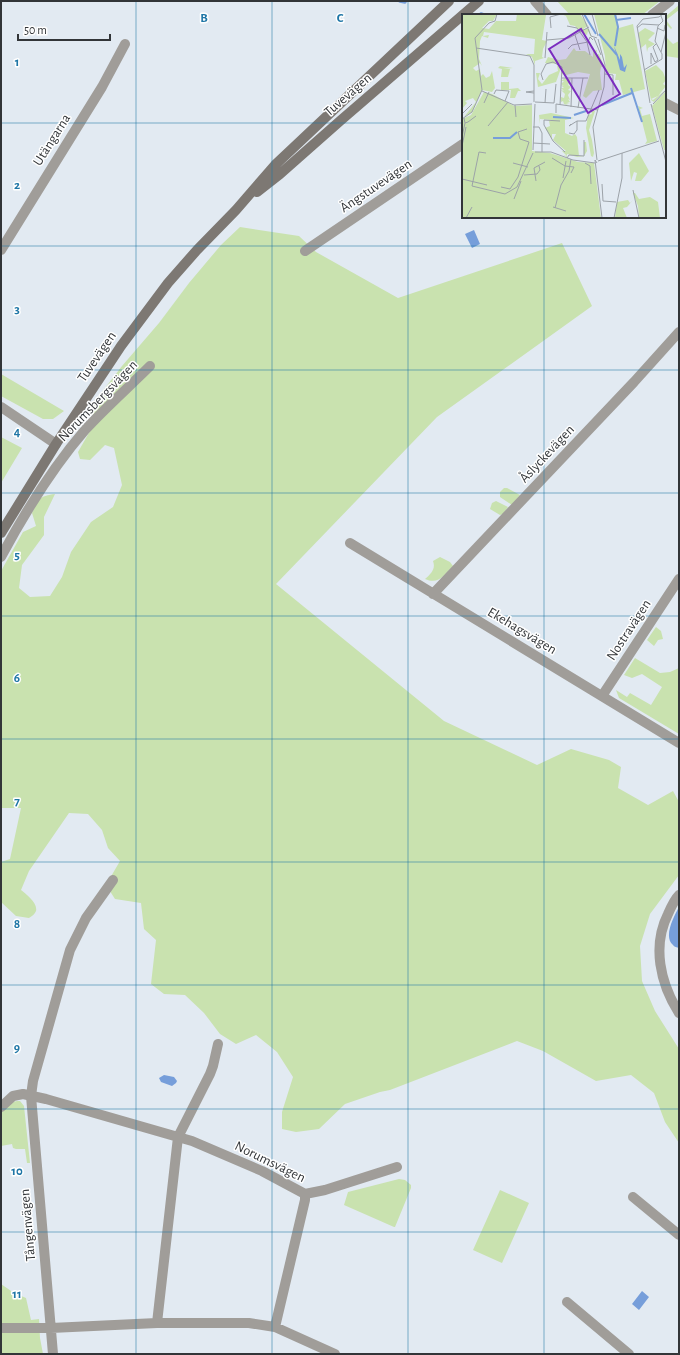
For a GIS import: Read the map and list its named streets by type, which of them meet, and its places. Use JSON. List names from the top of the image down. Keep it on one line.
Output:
{"streets":{"main road":["Tuvevägen"],"street":["Utängarna","Ängstuvevägen","Norumsbergsvägen","Åslyckevägen","Nostravägen","Ekehagsvägen","Norumsvägen","Tångenvägen"]},"crossings":[["Åslyckevägen","Ekehagsvägen"],["Nostravägen","Ekehagsvägen"],["Norumsvägen","Tångenvägen"]],"scale_bar":"50 m","grid":{"columns":["B","C"],"rows":["1","2","3","4","5","6","7","8","9","10","11"]}}
